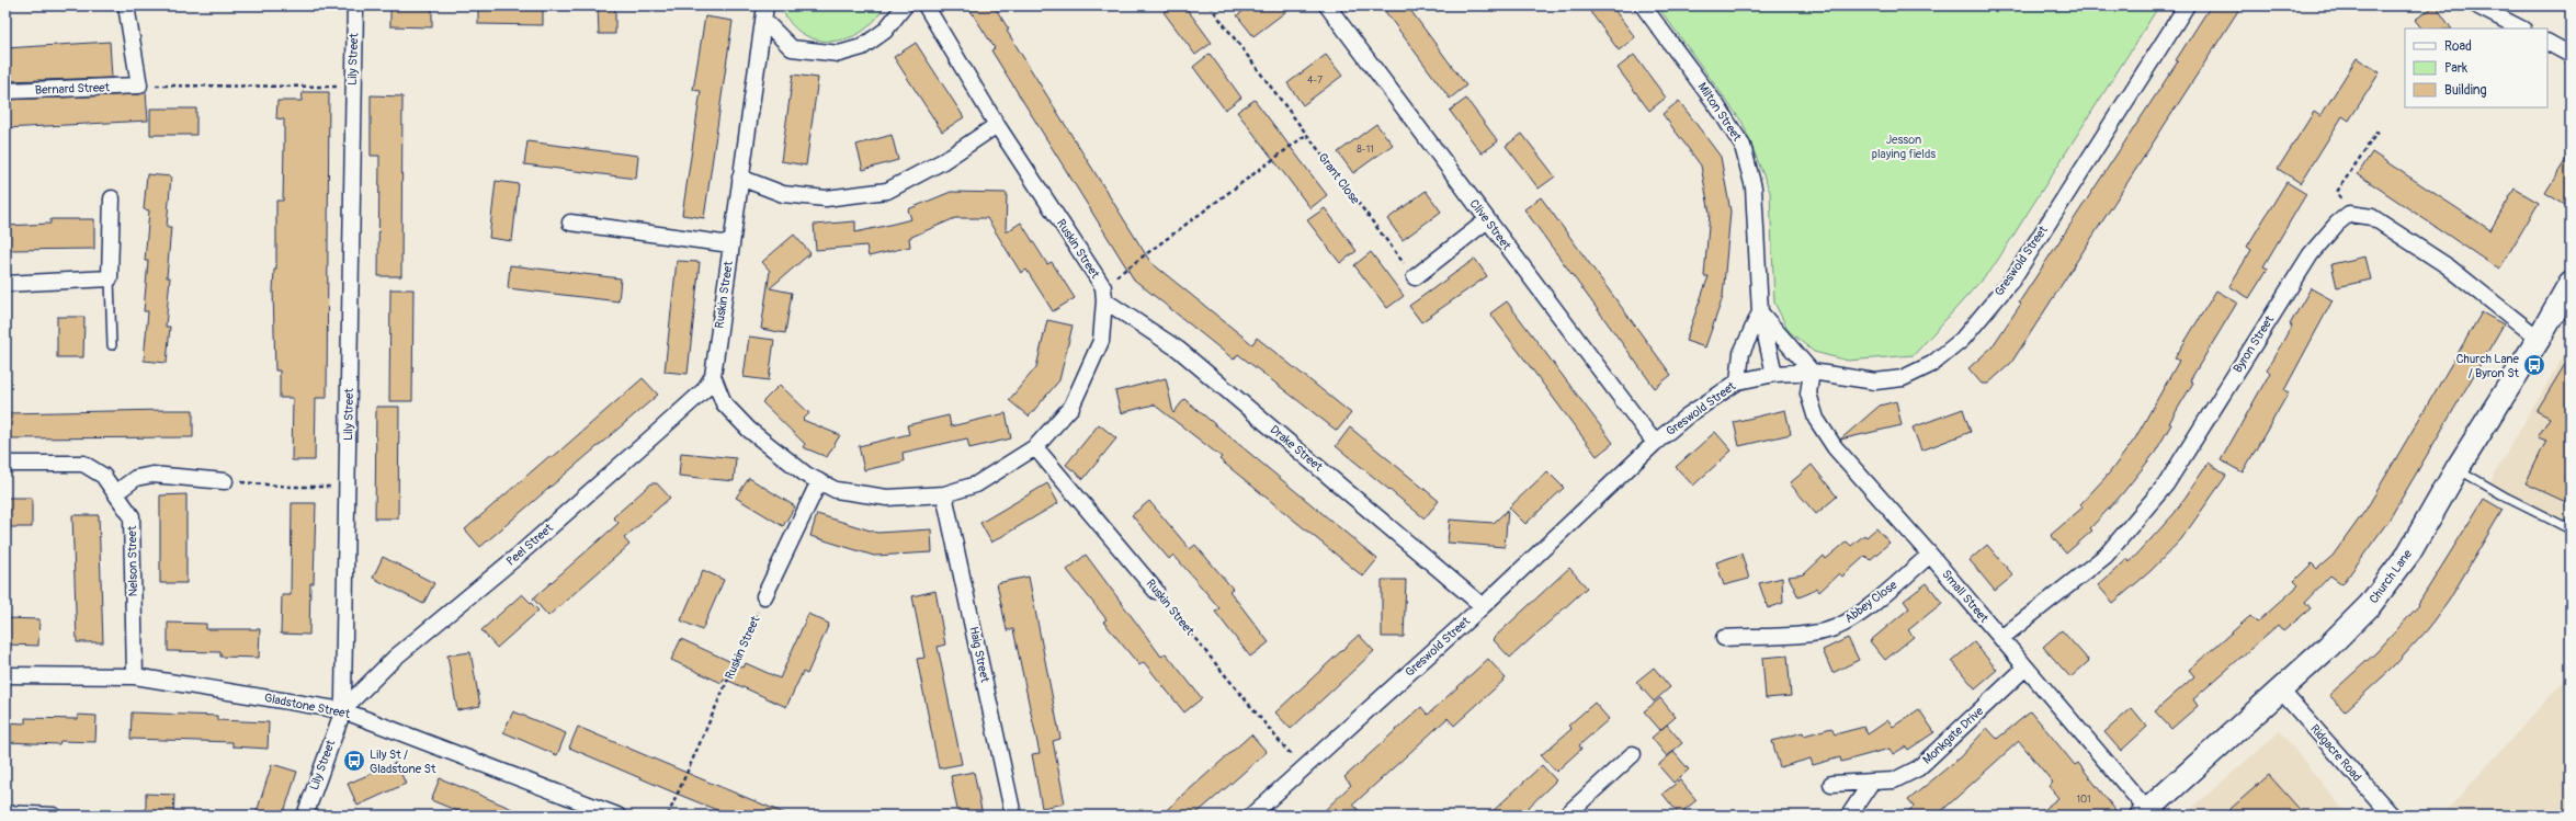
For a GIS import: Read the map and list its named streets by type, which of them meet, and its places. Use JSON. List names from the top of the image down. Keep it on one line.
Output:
{"streets":{"main road":["Church Lane"],"street":["Lily Street","Bernard Street","Milton Street","Clive Street","Ruskin Street","Greswold Street","Byron Street","Drake Street","Peel Street","Nelson Street","Small Street","Abbey Close","Haig Street","Gladstone Street","Monkgate Drive","Ridgacre Road"],"path":["Grant Close"]},"crossings":[["Lily Street","Peel Street"],["Lily Street","Gladstone Street"],["Milton Street","Greswold Street"],["Clive Street","Greswold Street"],["Ruskin Street","Greswold Street"],["Ruskin Street","Drake Street"],["Ruskin Street","Peel Street"],["Ruskin Street","Haig Street"],["Greswold Street","Drake Street"],["Greswold Street","Small Street"],["Byron Street","Small Street"],["Peel Street","Gladstone Street"],["Nelson Street","Gladstone Street"],["Church Lane","Small Street"],["Church Lane","Ridgacre Road"],["Small Street","Abbey Close"],["Small Street","Monkgate Drive"]],"parks":["Jesson playing fields"],"places":{"bus stop":["Church Lane / Byron St","Lily St / Gladstone St"]},"house_numbers":["4-7","8-11","101"],"legend":["Road","Park","Building"]}
